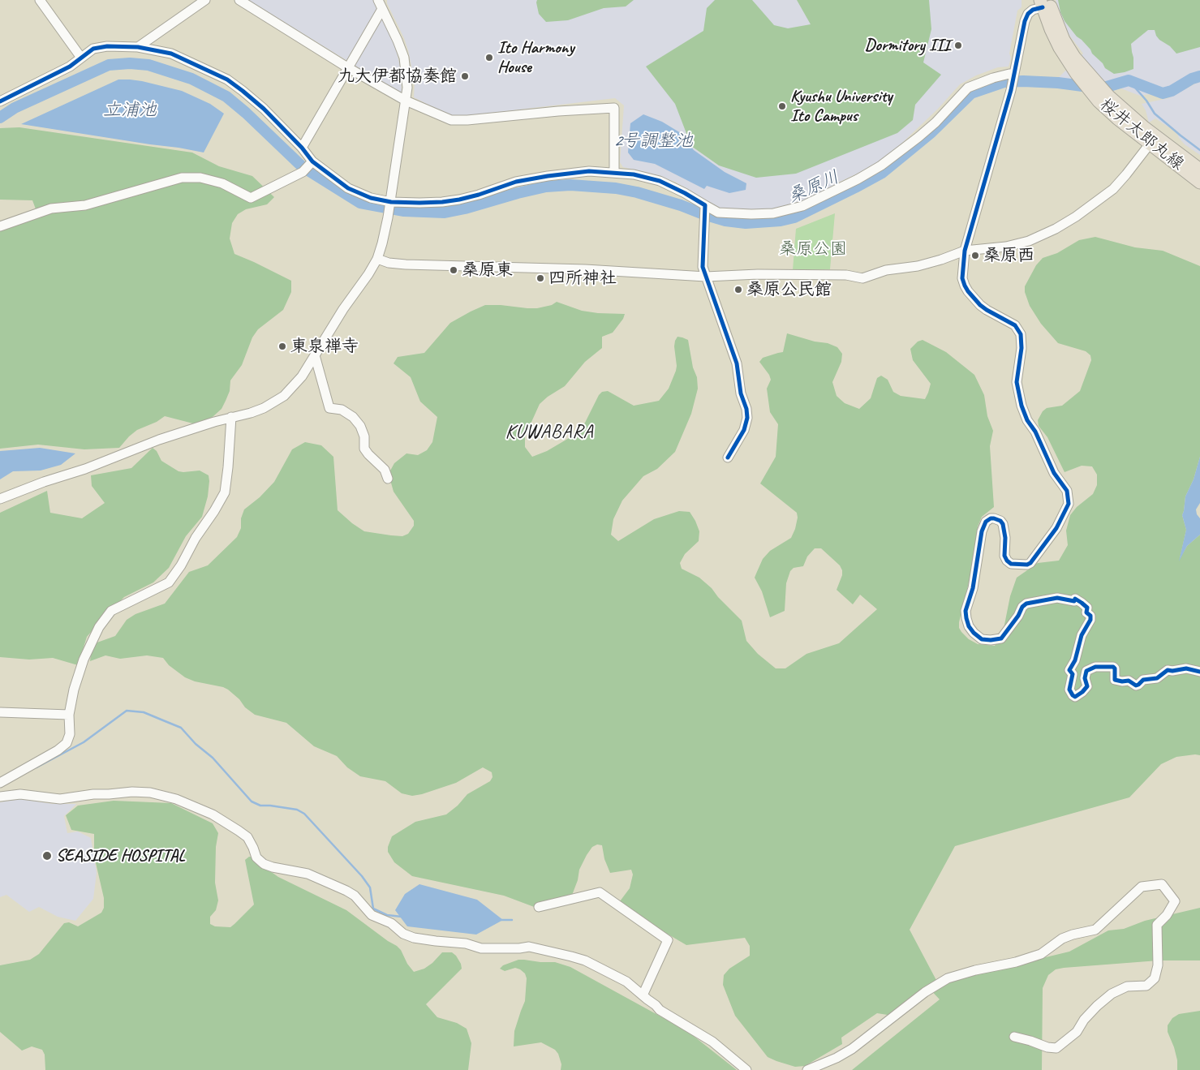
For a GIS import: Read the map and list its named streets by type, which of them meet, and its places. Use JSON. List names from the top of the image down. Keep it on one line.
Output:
{"streets":{"main road":["桜井太郎丸線"]},"districts":["KUWABARA"],"water":["立浦池","2号調整池","桑原川"],"parks":["桑原公園"],"places":["Dormitory III","Ito Harmony House","九大伊都協奏館","Kyushu University Ito Campus","桑原西","桑原東","四所神社","桑原公民館","東泉禅寺","SEASIDE HOSPITAL"]}
